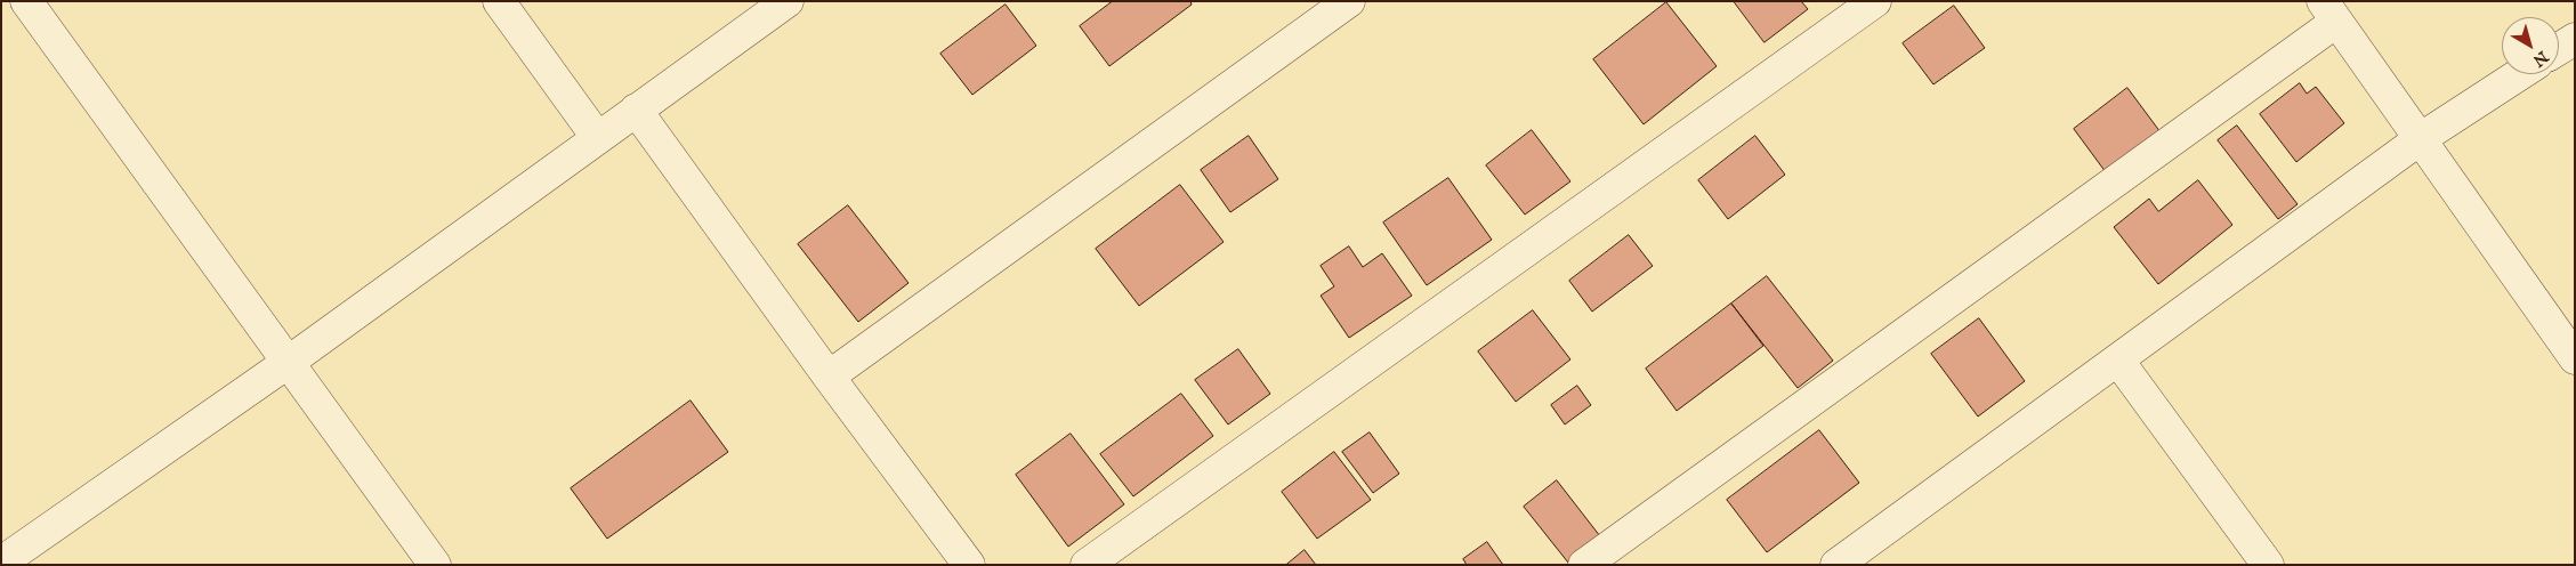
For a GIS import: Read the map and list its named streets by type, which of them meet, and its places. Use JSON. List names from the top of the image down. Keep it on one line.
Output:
{"north":"bottom right"}
